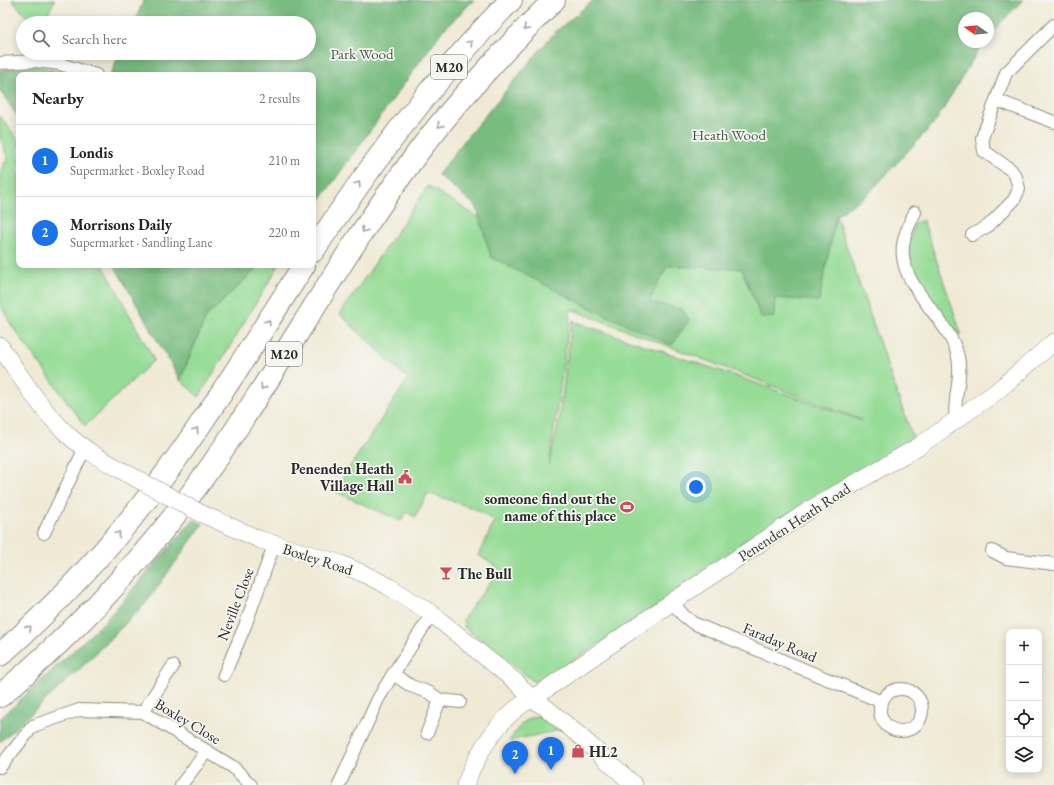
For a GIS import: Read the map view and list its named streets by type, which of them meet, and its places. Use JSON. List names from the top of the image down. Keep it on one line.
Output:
{"streets":{"highway":["M20"],"street":["Penenden Heath Road","Boxley Road","Neville Close","Faraday Road","Boxley Close"]},"crossings":[["Penenden Heath Road","Boxley Road"],["Penenden Heath Road","Faraday Road"],["Boxley Road","Neville Close"]],"parks":["Park Wood","Heath Wood"],"places":{"public building":["Penenden Heath Village Hall"],"sports":["someone find out the name of this place"],"bar":["The Bull"],"shop":["HL2"]},"north":"left","page":{"search":"Search here","heading":["Nearby","2 results"],"list":[{"mark":"1","name":"Londis","note":"Supermarket · Boxley Road","value":"210 m"},{"mark":"2","name":"Morrisons Daily","note":"Supermarket · Sandling Lane","value":"220 m"}],"map_buttons":["+","−"],"pins":["1","2"]}}
